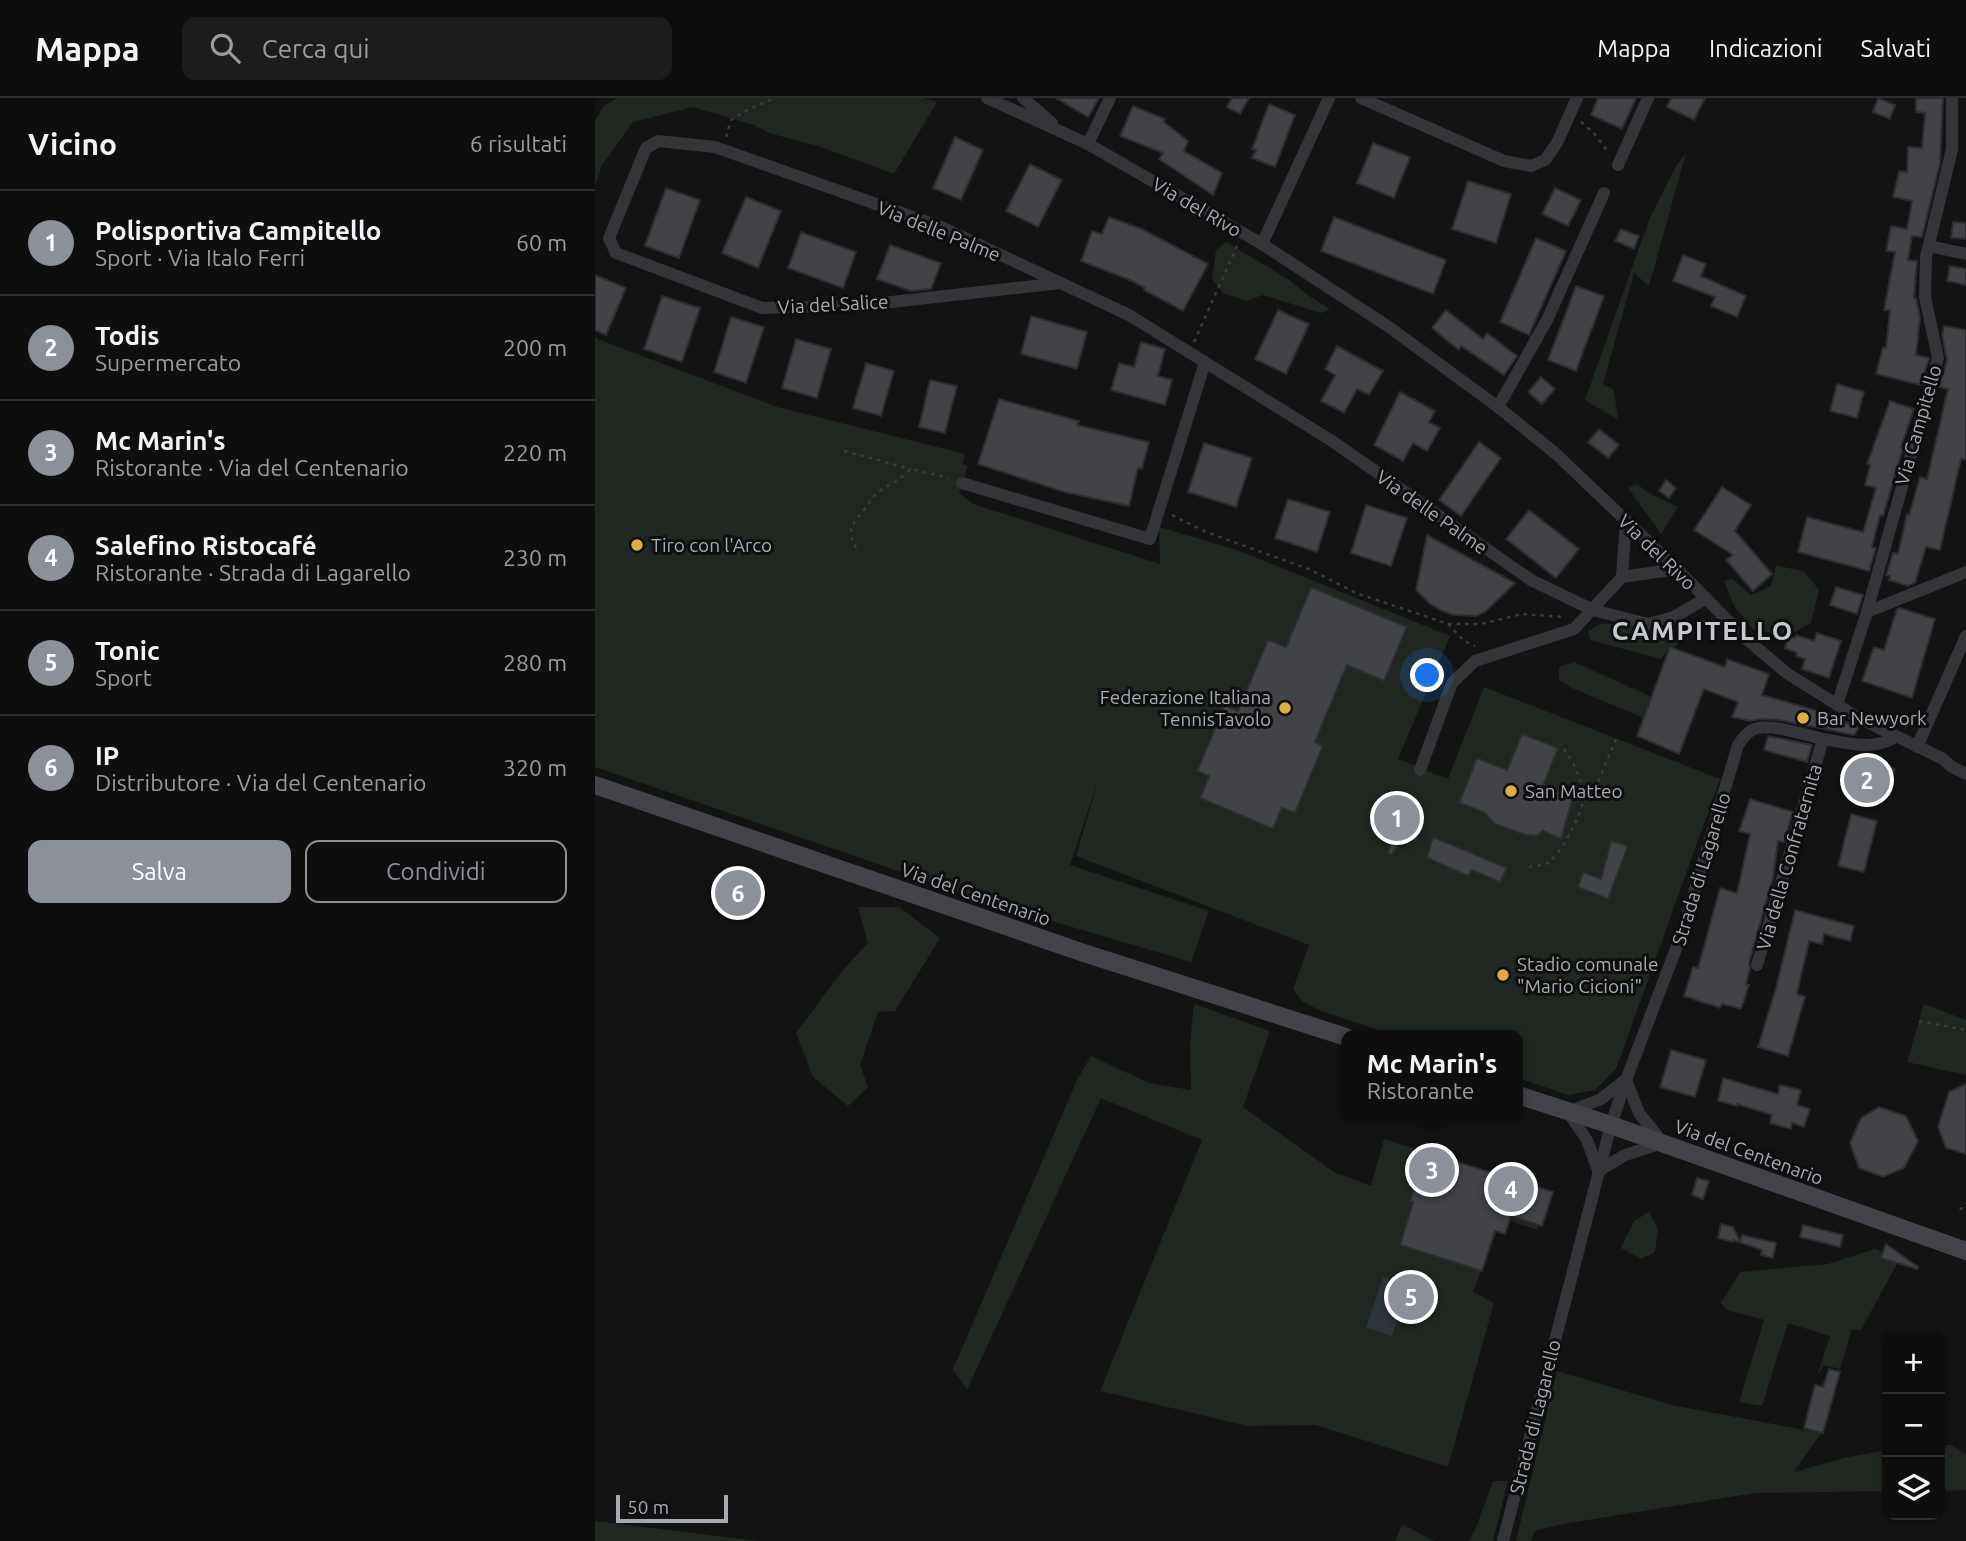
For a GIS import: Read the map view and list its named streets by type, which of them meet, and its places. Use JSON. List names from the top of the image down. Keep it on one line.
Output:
{"streets":{"street":["Via del Rivo","Via delle Palme","Via del Salice","Via Campitello","Via della Confraternita","Strada di Lagarello","Via del Centenario"]},"crossings":[["Via del Rivo","Via delle Palme"],["Via del Rivo","Via Campitello"],["Via del Rivo","Via della Confraternita"],["Via delle Palme","Via del Salice"],["Via della Confraternita","Strada di Lagarello"],["Strada di Lagarello","Via del Centenario"]],"districts":["CAMPITELLO"],"places":["Tiro con l'Arco","Federazione Italiana TennisTavolo","Bar Newyork","San Matteo","Stadio comunale \"Mario Cicioni\""],"scale_bar":"50 m","page":{"header":"Mappa","search":"Cerca qui","nav":["Mappa","Indicazioni","Salvati"],"heading":["Vicino","6 risultati"],"list":[{"mark":"1","name":"Polisportiva Campitello","note":"Sport · Via Italo Ferri","value":"60 m"},{"mark":"2","name":"Todis","note":"Supermercato","value":"200 m"},{"mark":"3","name":"Mc Marin's","note":"Ristorante · Via del Centenario","value":"220 m"},{"mark":"4","name":"Salefino Ristocafé","note":"Ristorante · Strada di Lagarello","value":"230 m"},{"mark":"5","name":"Tonic","note":"Sport","value":"280 m"},{"mark":"6","name":"IP","note":"Distributore · Via del Centenario","value":"320 m"}],"pins":["2","1","6","3","4","5"],"buttons":["Salva","Condividi"],"popup":["Mc Marin's","Ristorante"],"map_buttons":["+","−"],"scale":"50 m"}}
